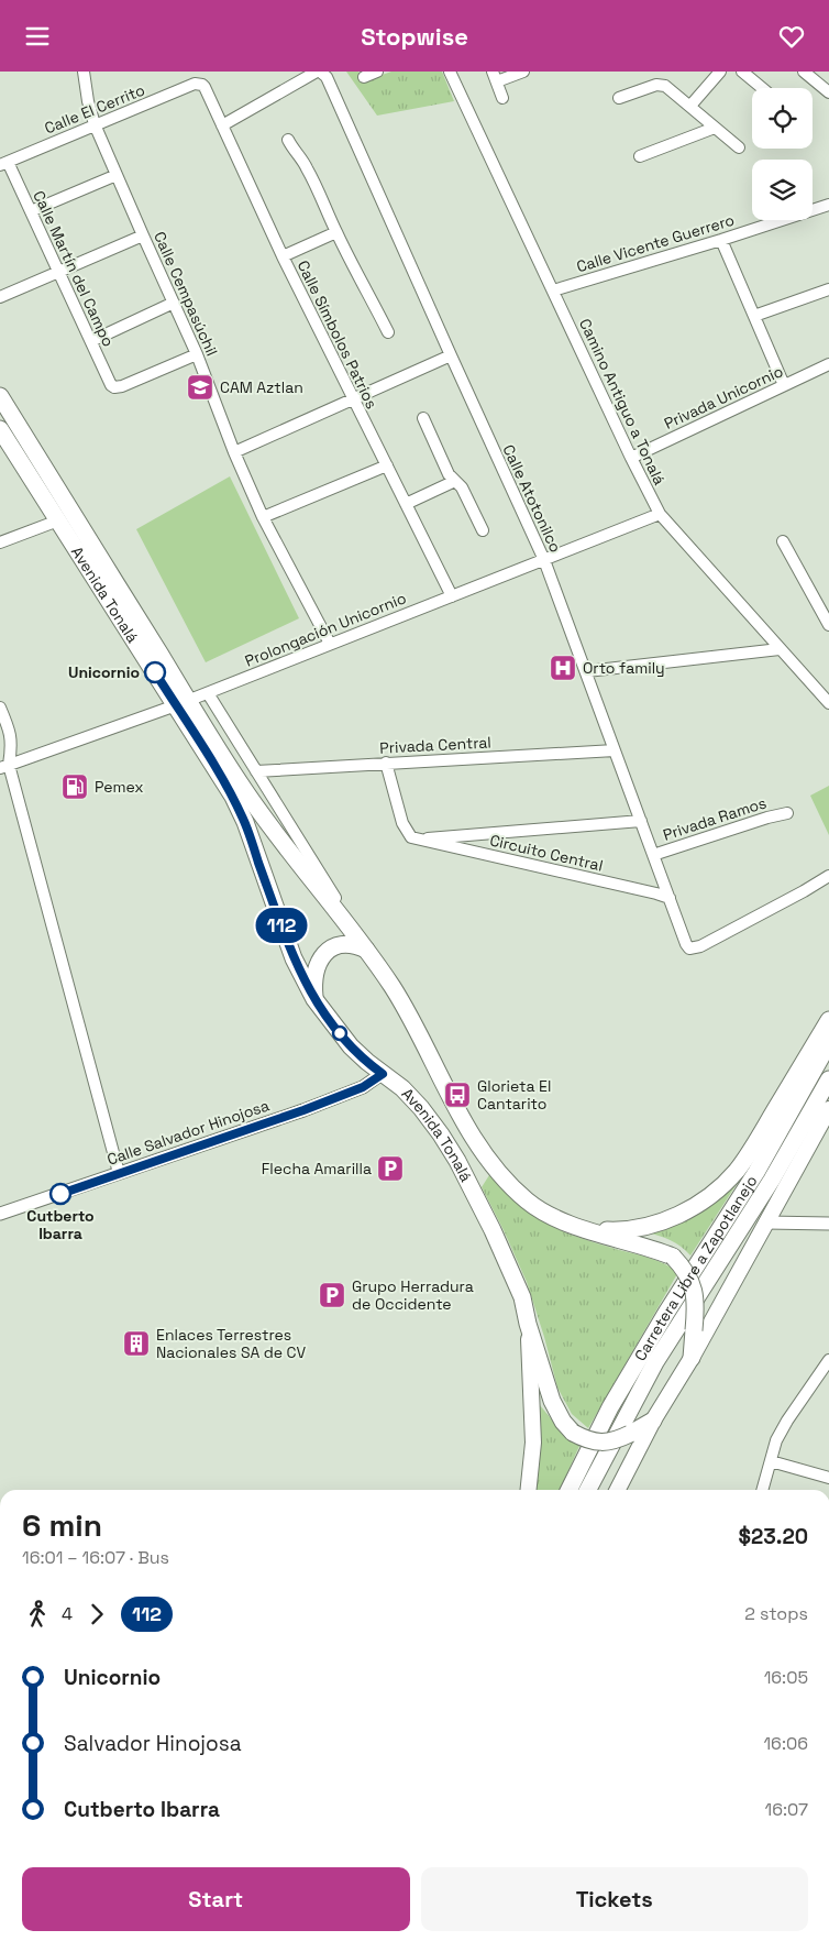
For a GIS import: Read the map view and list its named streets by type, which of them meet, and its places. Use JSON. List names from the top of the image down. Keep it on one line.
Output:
{"streets":{"main road":["Avenida Tonalá","Carretera Libre a Zapotlanejo"],"street":["Calle El Cerrito","Calle Vicente Guerrero","Calle Martín del Campo","Calle Cempasúchil","Calle Símbolos Patrios","Privada Unicornio","Camino Antiguo a Tonalá","Calle Atotonilco","Prolongación Unicornio","Privada Central","Privada Ramos","Circuito Central","Calle Salvador Hinojosa"]},"crossings":[["Calle El Cerrito","Calle Martín del Campo"],["Calle El Cerrito","Calle Cempasúchil"],["Calle El Cerrito","Calle Símbolos Patrios"],["Calle Vicente Guerrero","Camino Antiguo a Tonalá"],["Calle Martín del Campo","Calle Cempasúchil"],["Calle Cempasúchil","Prolongación Unicornio"],["Calle Símbolos Patrios","Prolongación Unicornio"],["Privada Unicornio","Camino Antiguo a Tonalá"],["Camino Antiguo a Tonalá","Prolongación Unicornio"],["Calle Atotonilco","Prolongación Unicornio"],["Calle Atotonilco","Privada Central"],["Calle Atotonilco","Privada Ramos"],["Calle Atotonilco","Circuito Central"],["Avenida Tonalá","Prolongación Unicornio"],["Avenida Tonalá","Calle Salvador Hinojosa"]],"places":{"school or university":["CAM Aztlan"],"hospital":["Orto family"],"other":["Unicornio","Cutberto Ibarra"],"fuel station":["Pemex"],"bus stop":["Glorieta El Cantarito"],"parking":["Flecha Amarilla","Grupo Herradura de Occidente"],"building":["Enlaces Terrestres Nacionales SA de CV"]},"lines":["bus line 112"],"page":{"header":"Stopwise","on_map":"112","heading":["6 min","16:01 – 16:07 · Bus","$23.20"],"legs":["4","112","2 stops"],"list":[{"name":"Unicornio","value":"16:05"},{"name":"Salvador Hinojosa","value":"16:06"},{"name":"Cutberto Ibarra","value":"16:07"}],"buttons":["Start","Tickets"]}}
